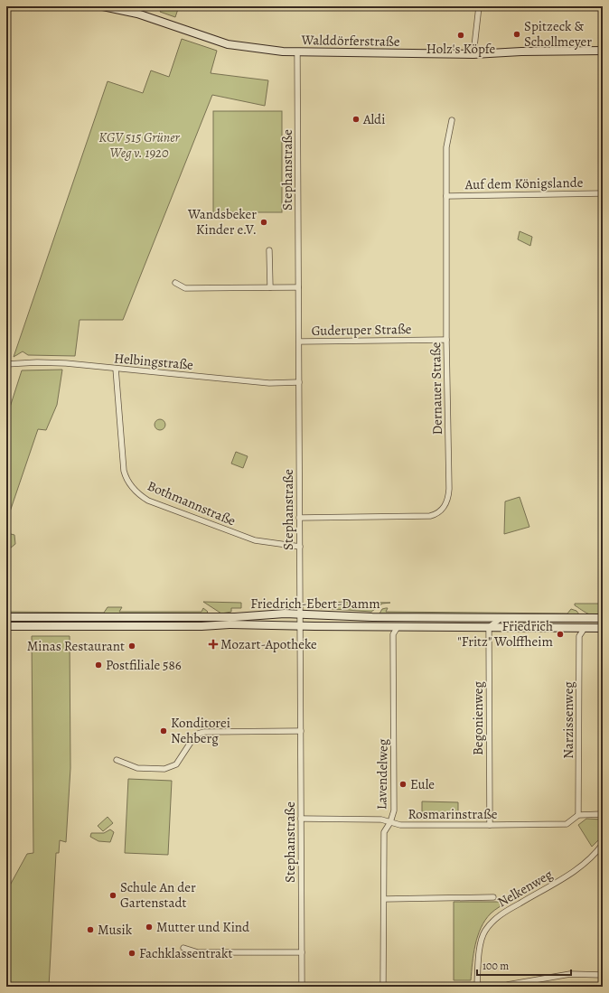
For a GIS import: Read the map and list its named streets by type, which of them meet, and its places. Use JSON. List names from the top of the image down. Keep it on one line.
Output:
{"streets":{"main road":["Walddörferstraße","Friedrich-Ebert-Damm"],"street":["Stephanstraße","Auf dem Königslande","Guderuper Straße","Helbingstraße","Dernauer Straße","Bothmannstraße","Begonienweg","Narzissenweg","Lavendelweg","Rosmarinstraße","Nelkenweg"]},"crossings":[["Walddörferstraße","Stephanstraße"],["Stephanstraße","Guderuper Straße"],["Stephanstraße","Helbingstraße"],["Stephanstraße","Dernauer Straße"],["Stephanstraße","Bothmannstraße"],["Stephanstraße","Friedrich-Ebert-Damm"],["Stephanstraße","Rosmarinstraße"],["Auf dem Königslande","Dernauer Straße"],["Guderuper Straße","Dernauer Straße"],["Helbingstraße","Bothmannstraße"],["Friedrich-Ebert-Damm","Begonienweg"],["Friedrich-Ebert-Damm","Narzissenweg"],["Friedrich-Ebert-Damm","Lavendelweg"],["Begonienweg","Rosmarinstraße"],["Narzissenweg","Rosmarinstraße"],["Lavendelweg","Rosmarinstraße"],["Lavendelweg","Nelkenweg"]],"parks":["KGV 515 Grüner Weg v. 1920"],"places":{"other":["Spitzeck & Schollmeyer","Holz's Köpfe","Aldi","Wandsbeker Kinder e.V.","Friedrich \"Fritz\" Wolffheim","Minas Restaurant","Postfiliale 586","Konditorei Nehberg","Eule","Schule An der Gartenstadt","Mutter und Kind","Musik","Fachklassentrakt"],"health":["Mozart-Apotheke"]},"scale_bar":"100 m"}
